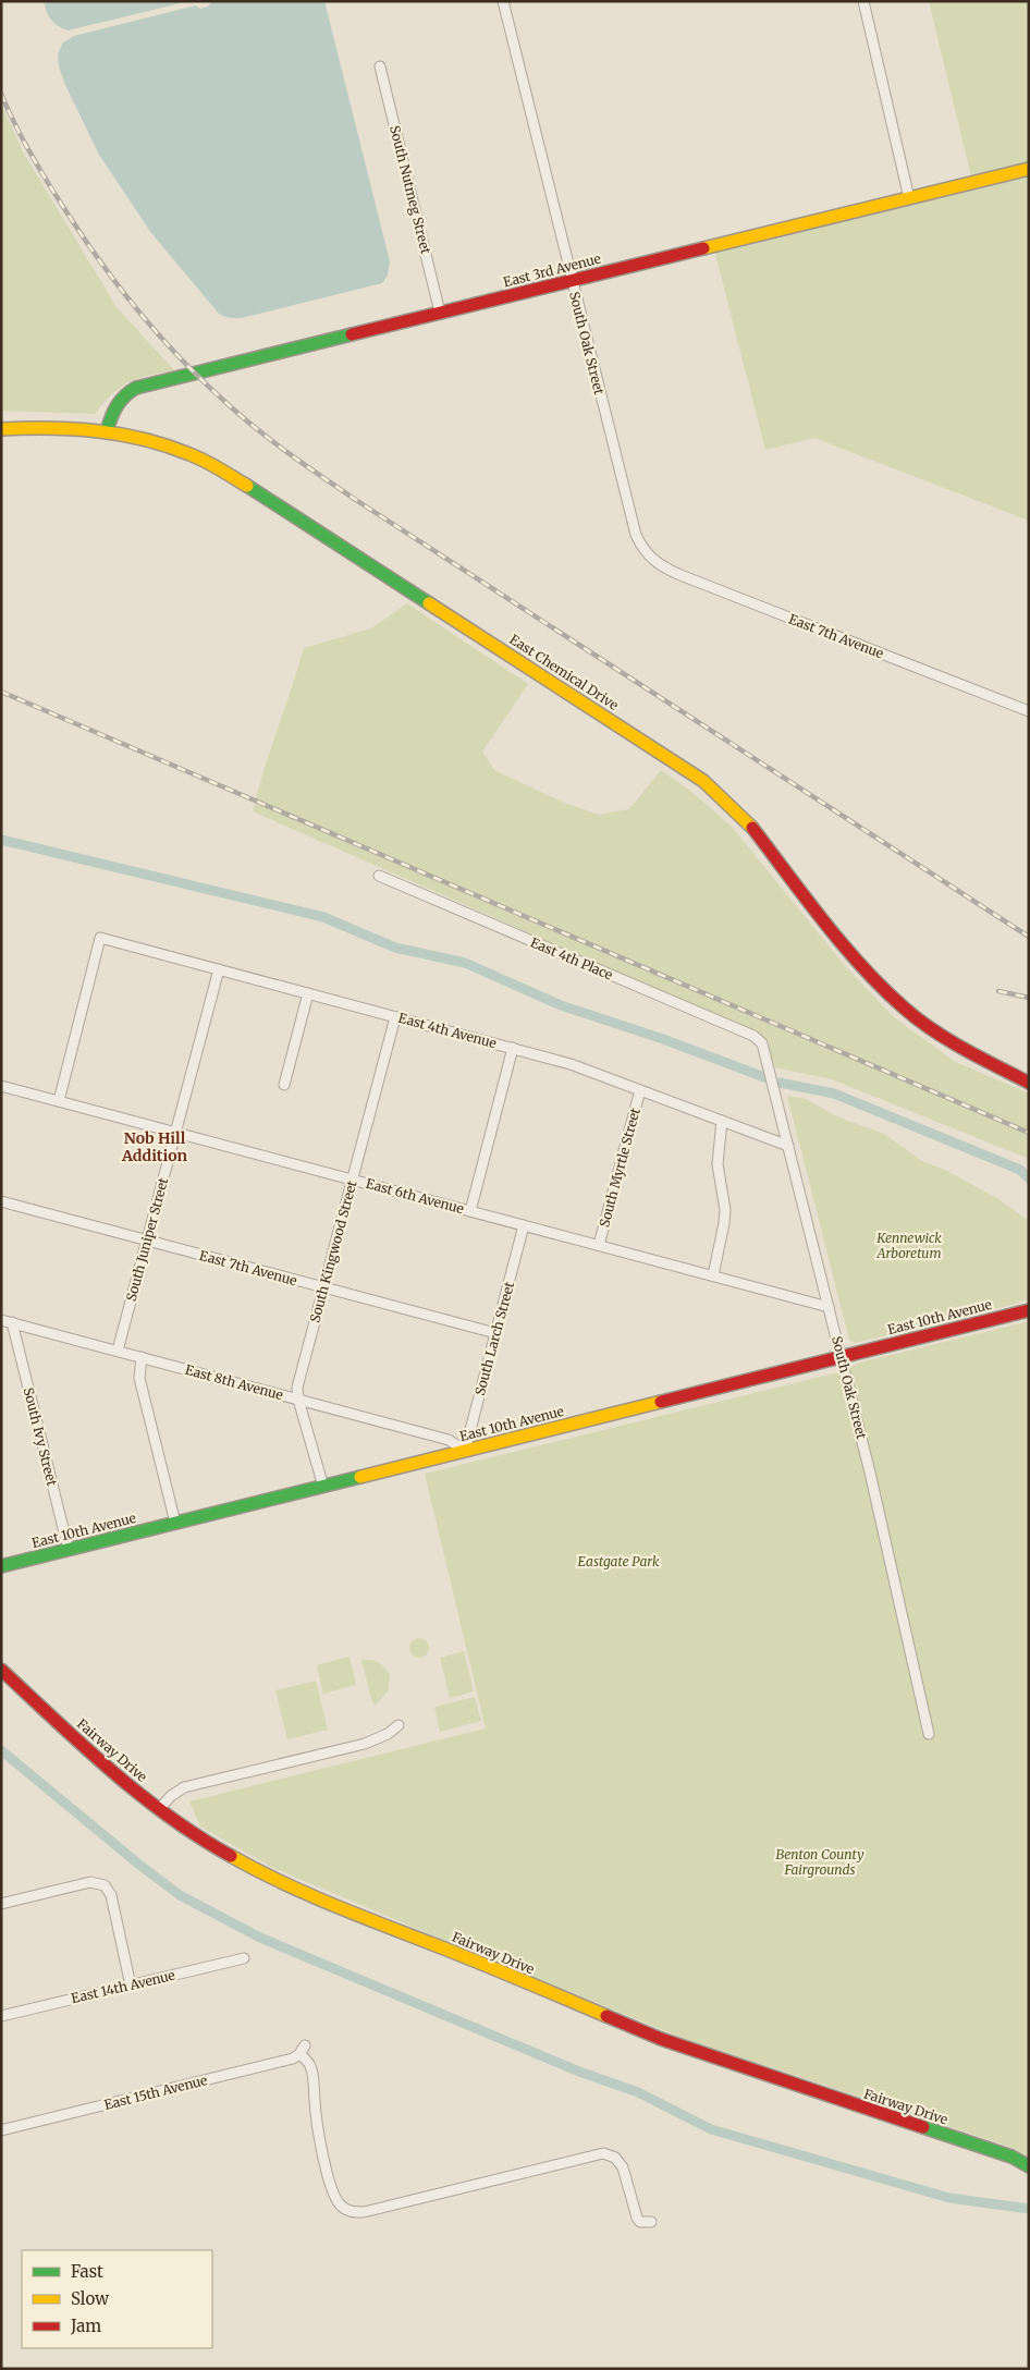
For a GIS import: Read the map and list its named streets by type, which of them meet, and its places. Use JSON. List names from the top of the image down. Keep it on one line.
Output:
{"streets":{"street":["South Nutmeg Street","East 3rd Avenue","South Oak Street","East 7th Avenue","East Chemical Drive","East 4th Place","East 4th Avenue","South Myrtle Street","East 6th Avenue","South Juniper Street","South Kingwood Street","East 10th Avenue","South Larch Street","East 8th Avenue","South Ivy Street","Fairway Drive","East 14th Avenue","East 15th Avenue"]},"crossings":[["South Nutmeg Street","East 3rd Avenue"],["East 3rd Avenue","South Oak Street"],["East 3rd Avenue","East Chemical Drive"],["South Oak Street","East 7th Avenue"],["South Oak Street","East 4th Place"],["South Oak Street","East 4th Avenue"],["South Oak Street","East 6th Avenue"],["South Oak Street","East 10th Avenue"],["East 7th Avenue","South Juniper Street"],["East 7th Avenue","South Kingwood Street"],["East 7th Avenue","South Larch Street"],["East 4th Avenue","South Myrtle Street"],["East 4th Avenue","East 6th Avenue"],["East 4th Avenue","South Juniper Street"],["East 4th Avenue","South Kingwood Street"],["South Myrtle Street","East 6th Avenue"],["East 6th Avenue","South Juniper Street"],["East 6th Avenue","South Kingwood Street"],["East 6th Avenue","South Larch Street"],["South Juniper Street","East 8th Avenue"],["South Kingwood Street","East 10th Avenue"],["South Kingwood Street","East 8th Avenue"],["East 10th Avenue","South Larch Street"],["East 10th Avenue","East 8th Avenue"],["East 10th Avenue","South Ivy Street"],["South Larch Street","East 8th Avenue"],["East 8th Avenue","South Ivy Street"]],"districts":["Nob Hill Addition"],"parks":["Kennewick Arboretum","Eastgate Park","Benton County Fairgrounds"],"legend":["Fast","Slow","Jam"]}
